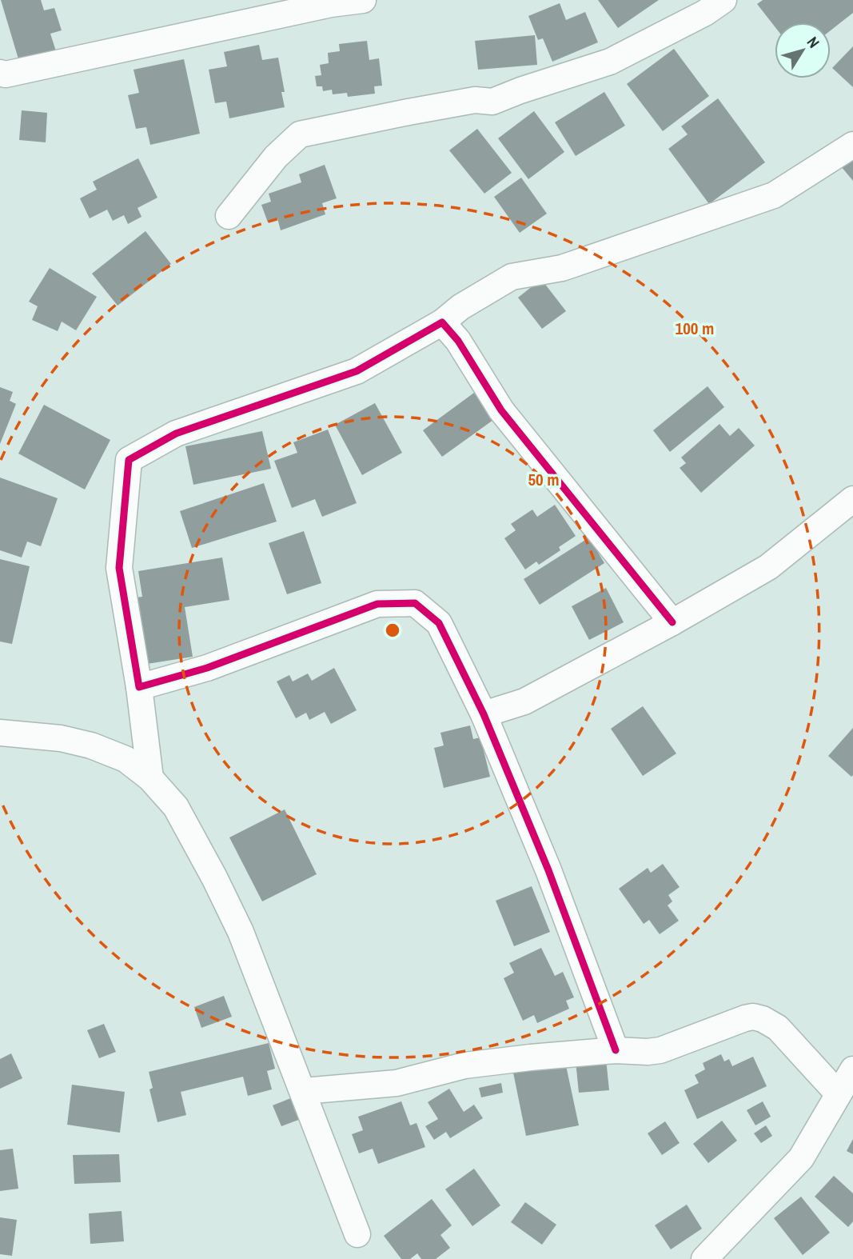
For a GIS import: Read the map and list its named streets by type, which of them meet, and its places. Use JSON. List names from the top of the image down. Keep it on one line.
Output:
{"north":"top right","rings":["100 m","50 m"]}
